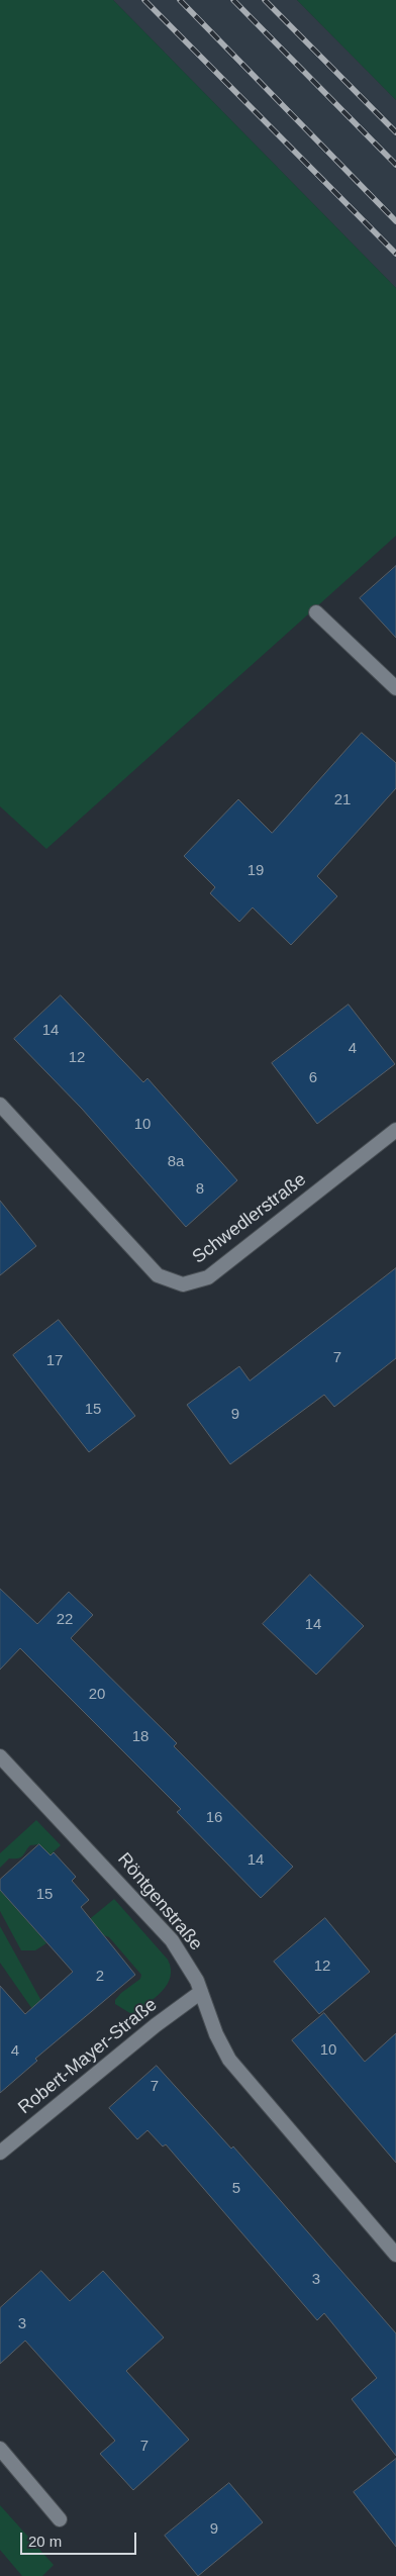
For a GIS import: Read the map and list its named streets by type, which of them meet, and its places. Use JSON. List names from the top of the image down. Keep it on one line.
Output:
{"streets":{"street":["Schwedlerstraße","Röntgenstraße","Robert-Mayer-Straße"]},"crossings":[["Röntgenstraße","Robert-Mayer-Straße"]],"house_numbers":["21","19","14","4","12","6","10","8a","8","7","17","15","9","22","14","20","18","16","14","15","12","2","10","4","7","5","3","3","7","9"],"scale_bar":"20 m"}
